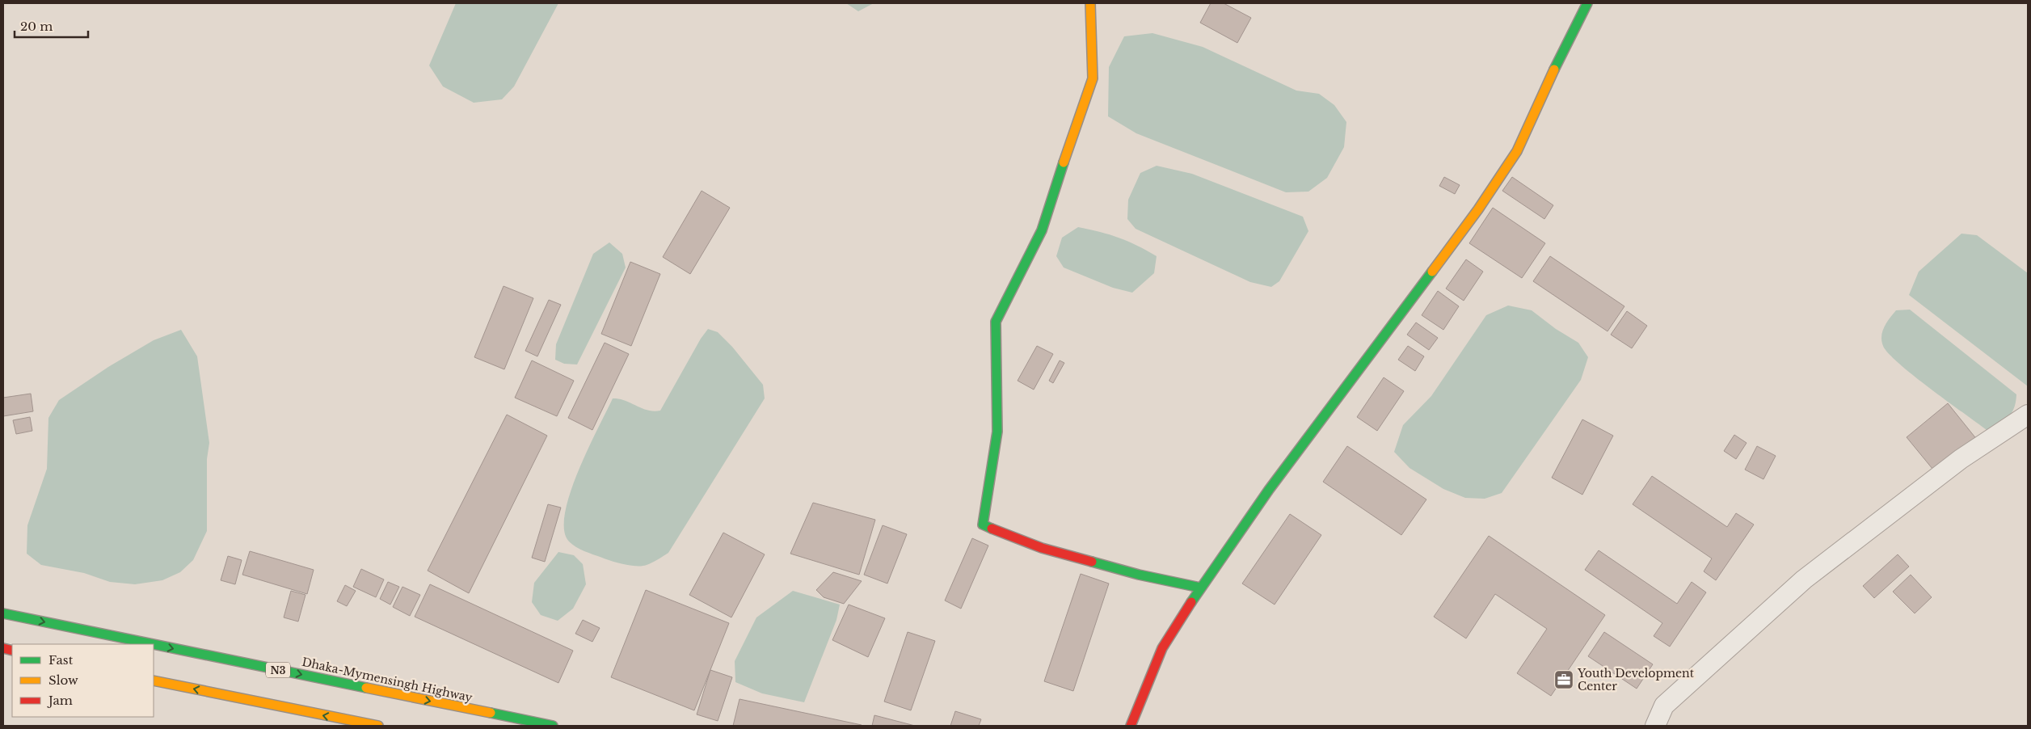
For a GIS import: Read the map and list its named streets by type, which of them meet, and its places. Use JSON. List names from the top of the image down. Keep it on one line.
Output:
{"streets":{"main road":["N3","Dhaka-Mymensingh Highway"]},"places":{"office":["Youth Development Center"]},"legend":["Fast","Slow","Jam"],"scale_bar":"20 m"}
